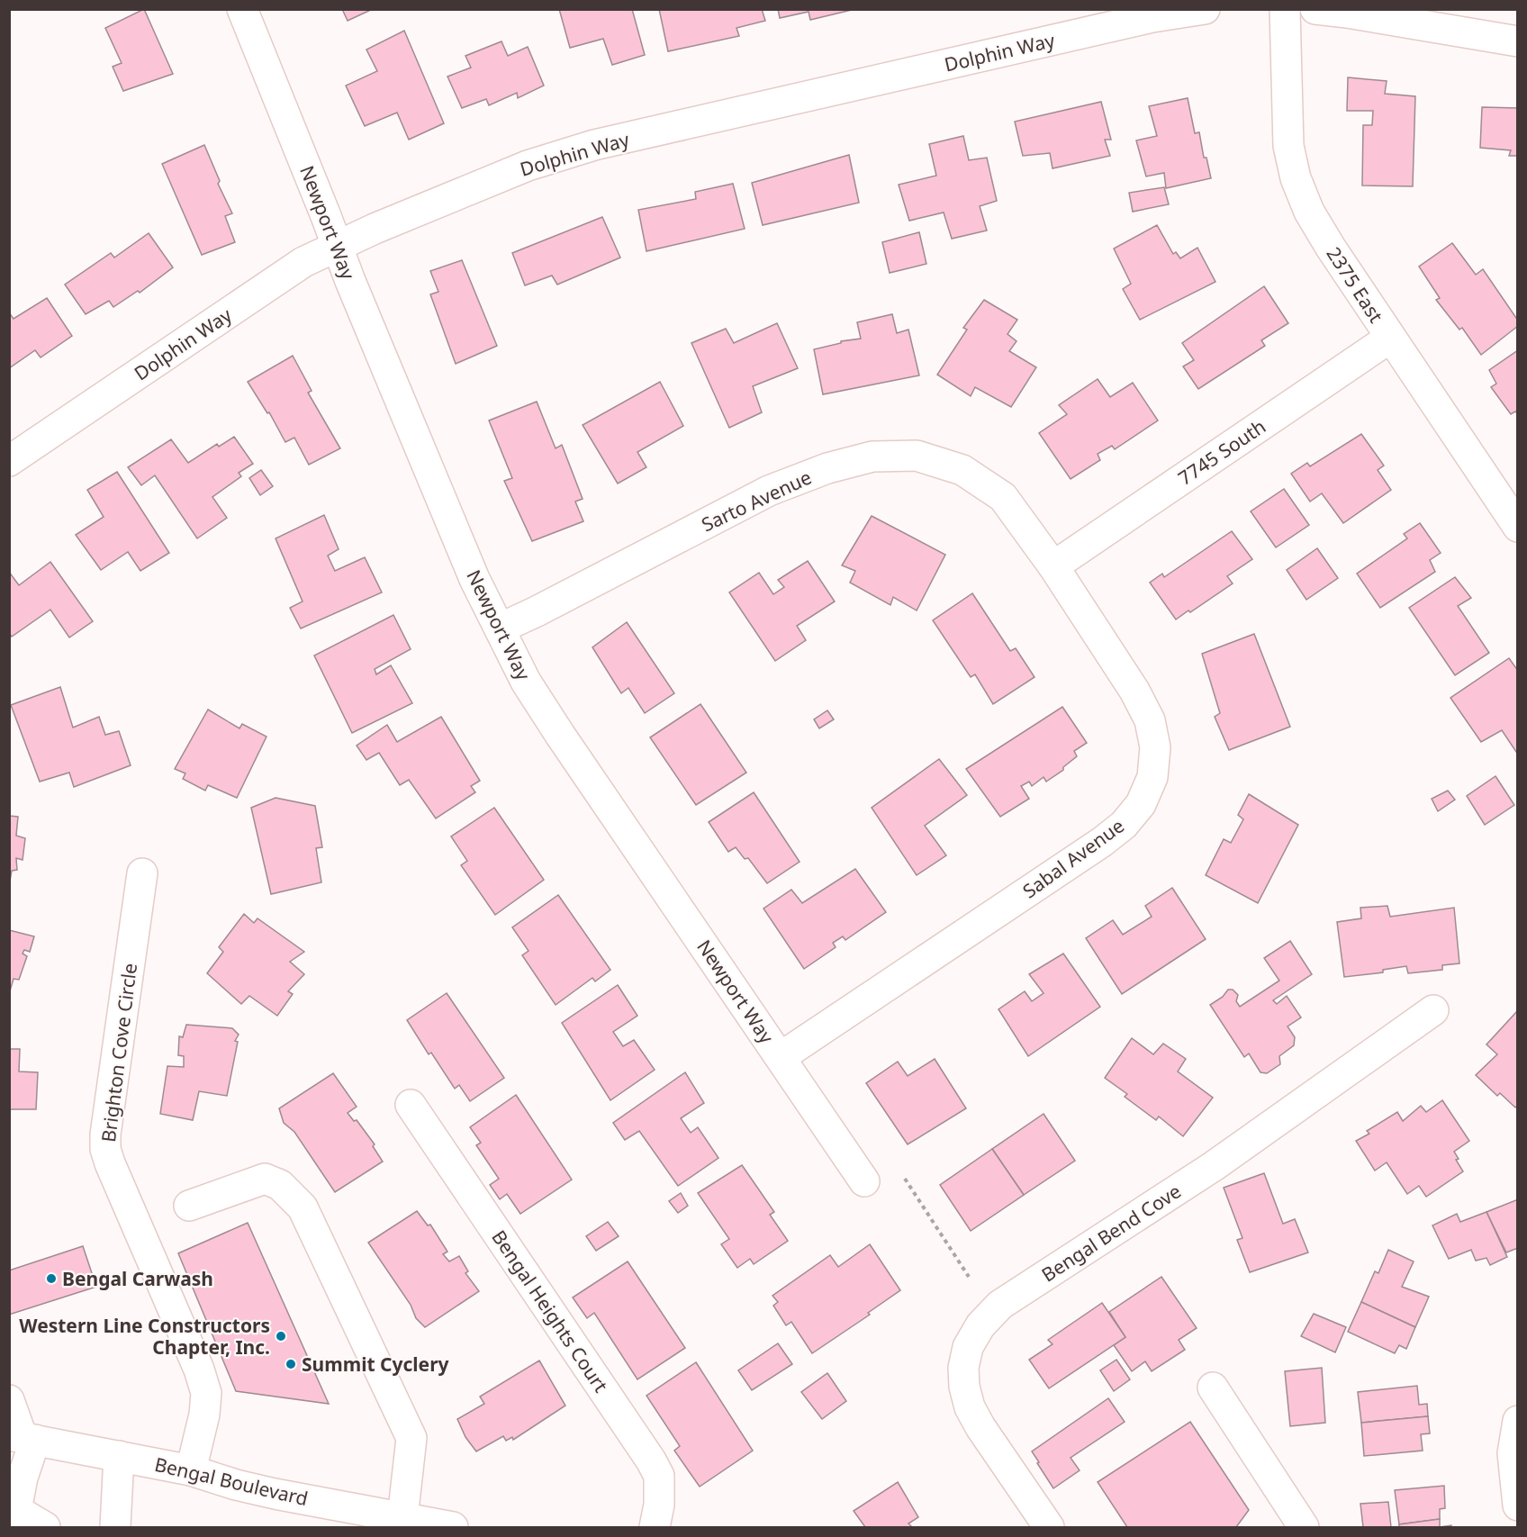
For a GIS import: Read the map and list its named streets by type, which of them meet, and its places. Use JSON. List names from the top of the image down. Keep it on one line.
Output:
{"streets":{"street":["Dolphin Way","Newport Way","2375 East","7745 South","Sarto Avenue","Sabal Avenue","Brighton Cove Circle","Bengal Bend Cove","Bengal Heights Court","Bengal Boulevard"]},"crossings":[["Dolphin Way","Newport Way"],["Newport Way","Sarto Avenue"],["Newport Way","Sabal Avenue"],["2375 East","7745 South"],["7745 South","Sarto Avenue"],["7745 South","Sabal Avenue"],["Sarto Avenue","Sabal Avenue"],["Brighton Cove Circle","Bengal Boulevard"]],"places":["Bengal Carwash","Western Line Constructors Chapter, Inc.","Summit Cyclery"]}
